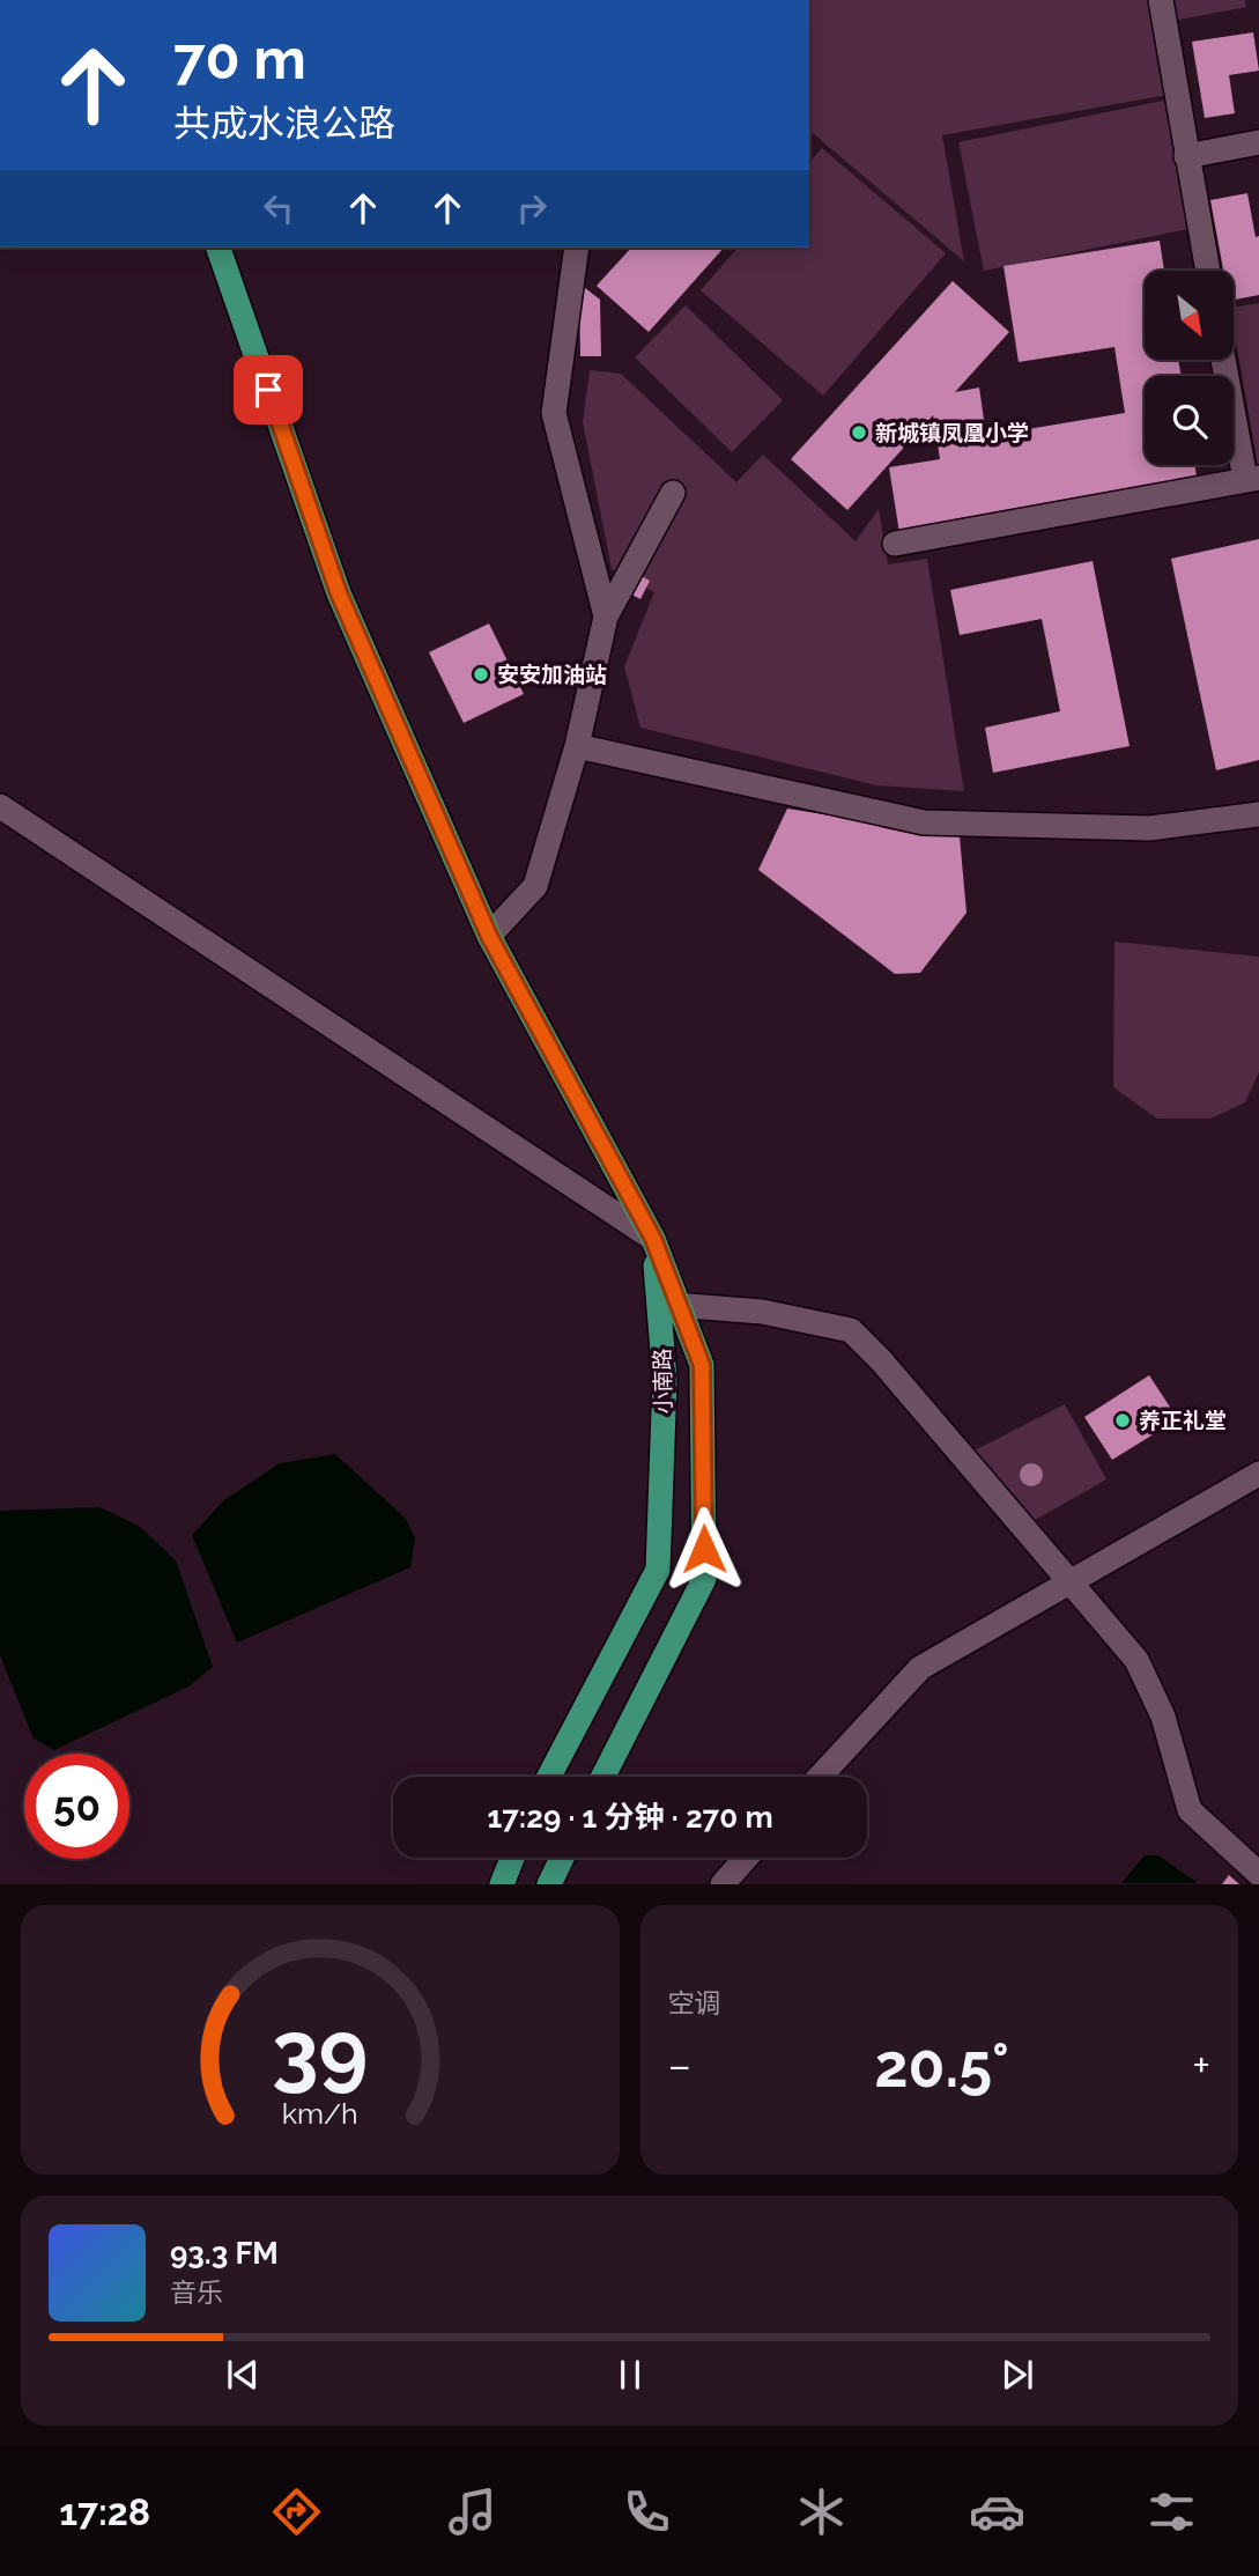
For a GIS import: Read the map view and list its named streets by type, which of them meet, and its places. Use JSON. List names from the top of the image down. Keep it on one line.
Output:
{"streets":{"main road":["小南路"]},"places":["新城镇凤凰小学","安安加油站","养正礼堂"],"north":"bottom right","page":{"turn":["70 m","共成水浪公路"],"limit":"50","trip":"17:29 · 1 分钟 · 270 m","tile":"空调","heat":["−","20.5°","+"],"song":["93.3 FM","音乐"],"tabs":"17:28","gauge":["39","km/h"]}}
